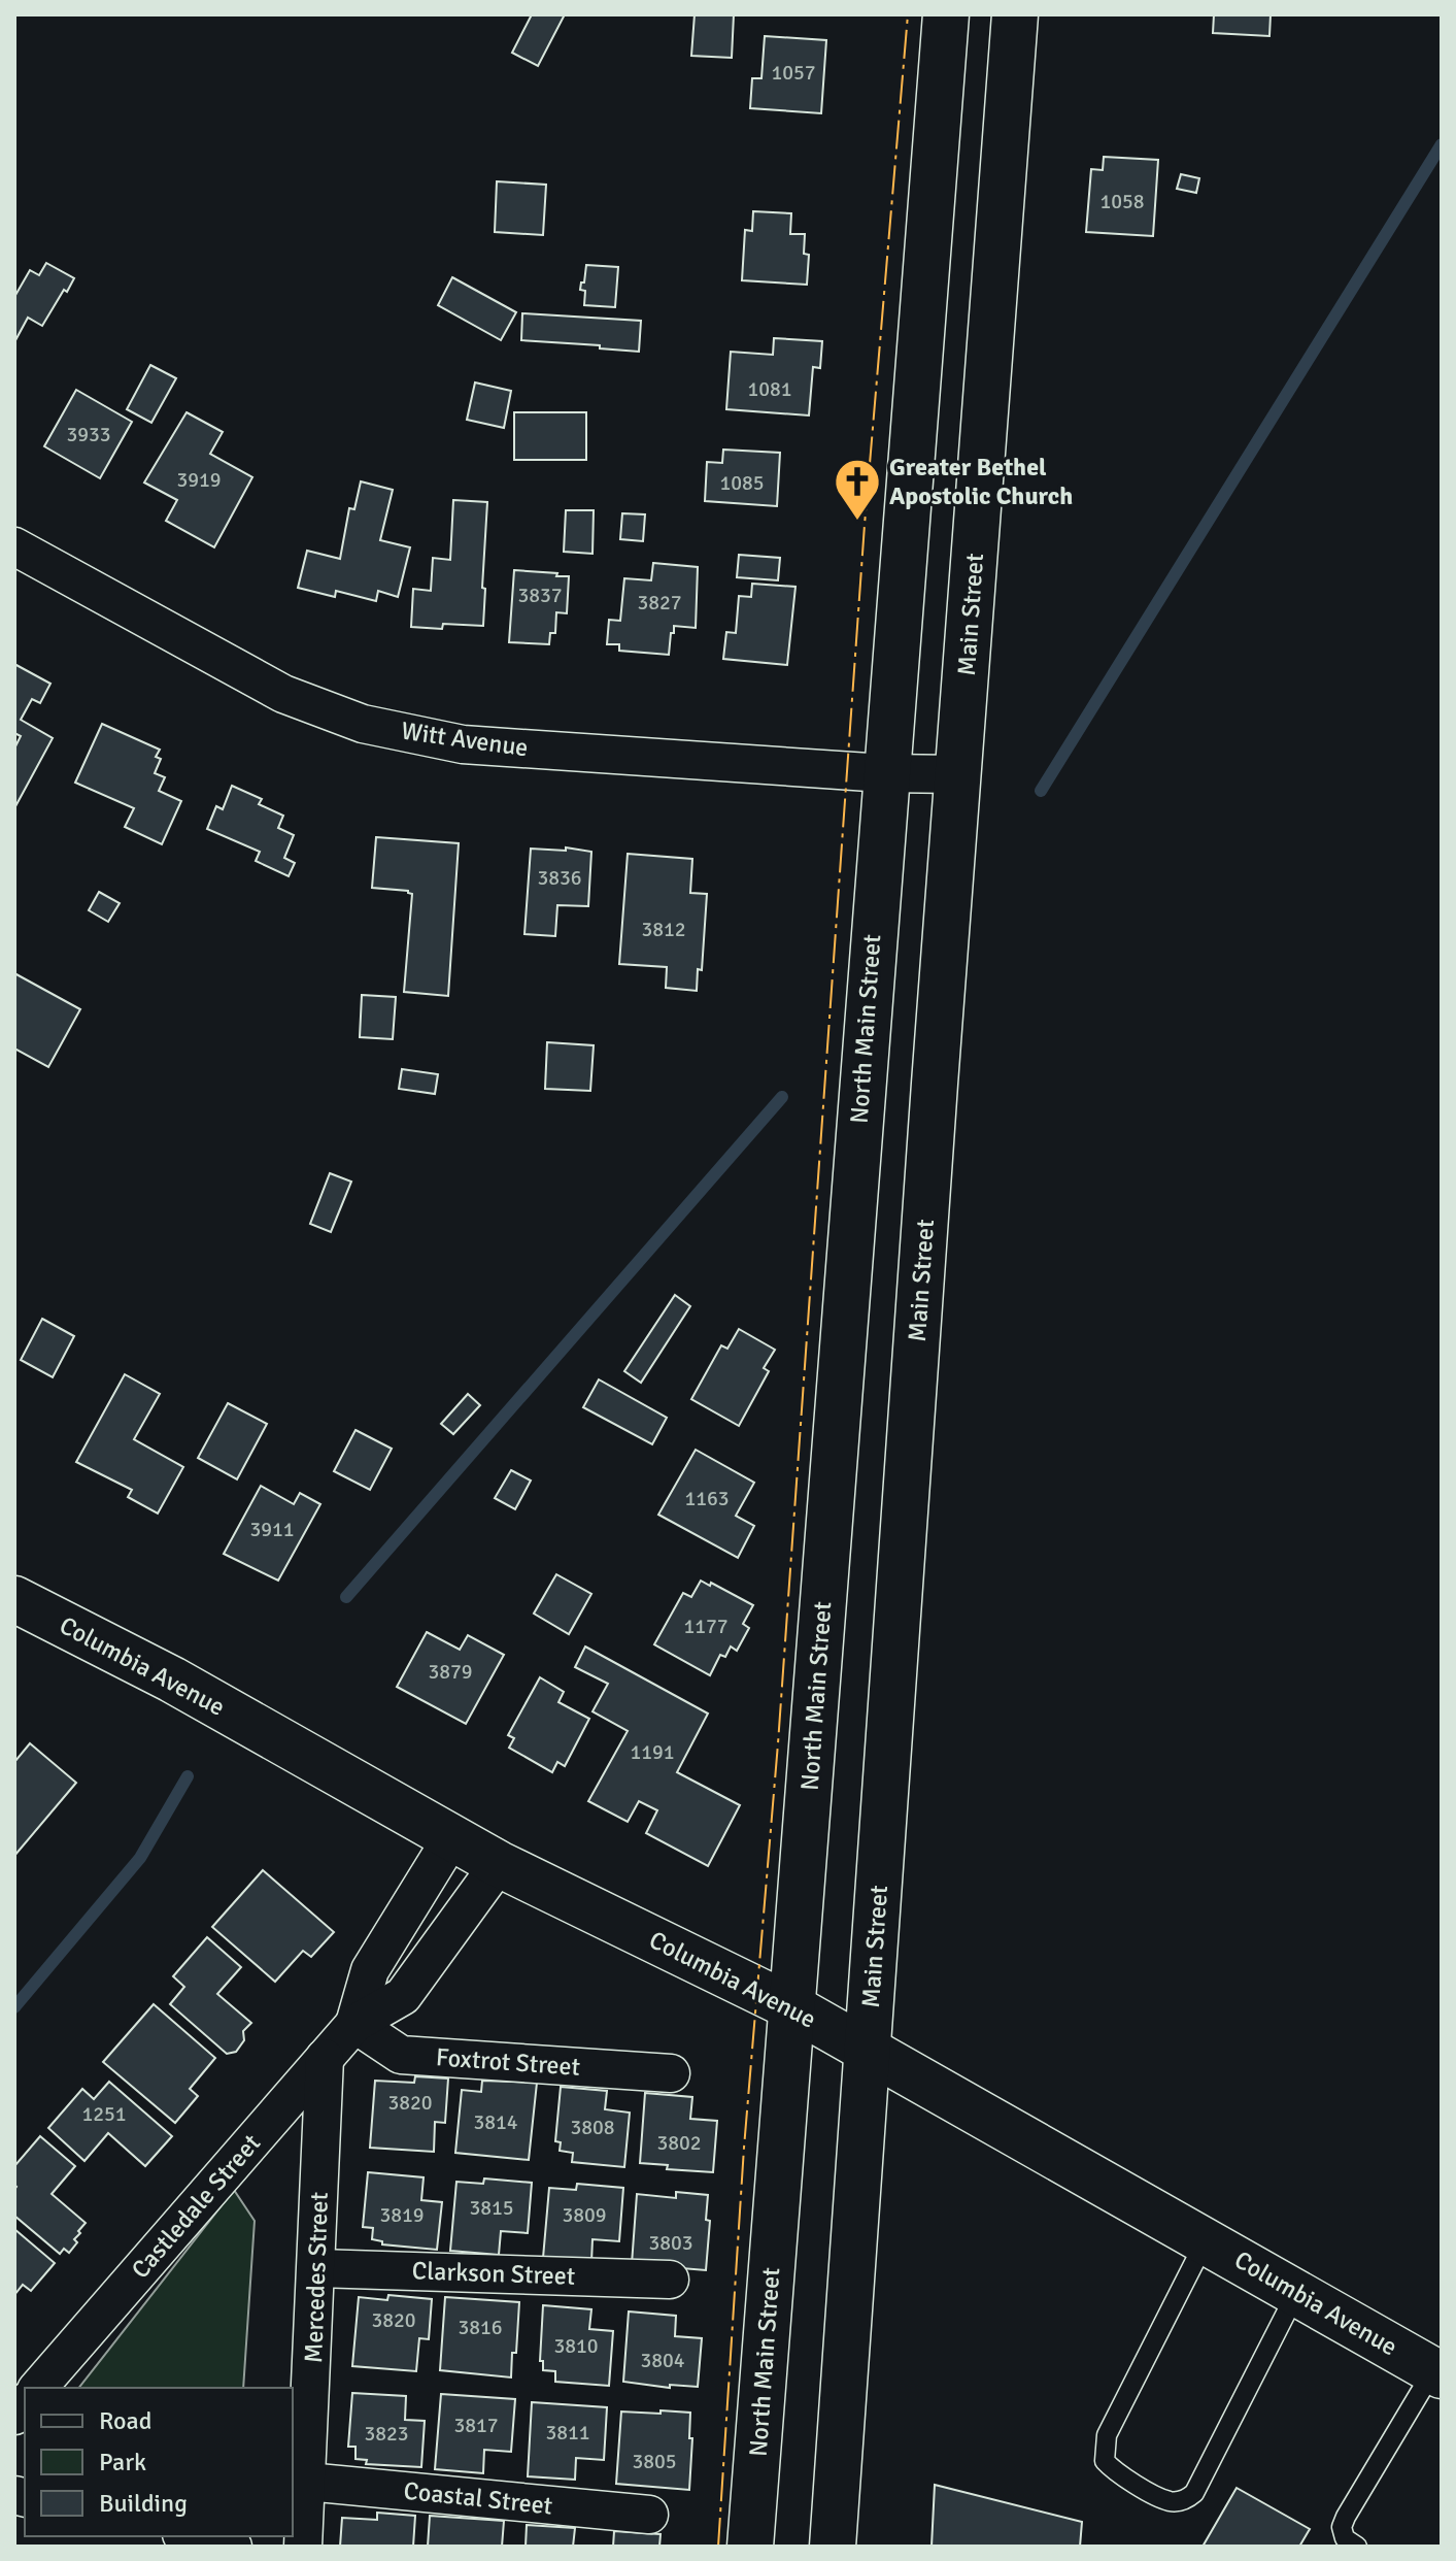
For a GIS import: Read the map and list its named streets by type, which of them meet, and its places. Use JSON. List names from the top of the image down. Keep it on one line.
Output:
{"streets":{"main road":["Main Street","North Main Street","Columbia Avenue"],"street":["Witt Avenue","Foxtrot Street","Castledale Street","Clarkson Street","Mercedes Street","Coastal Street"]},"crossings":[["Main Street","Witt Avenue"],["Main Street","Columbia Avenue"],["Witt Avenue","North Main Street"],["North Main Street","Columbia Avenue"],["Columbia Avenue","Castledale Street"],["Foxtrot Street","Castledale Street"],["Castledale Street","Mercedes Street"],["Clarkson Street","Mercedes Street"],["Mercedes Street","Coastal Street"]],"places":{"church":["Greater Bethel Apostolic Church"]},"house_numbers":["1057","1058","1081","3933","3919","1085","3837","3827","3836","3812","1163","3911","1177","3879","1191","3820","1251","3814","3808","3802","3815","3819","3809","3803","3820","3816","3810","3804","3817","3811","3823","3805"],"legend":["Road","Park","Building"]}
